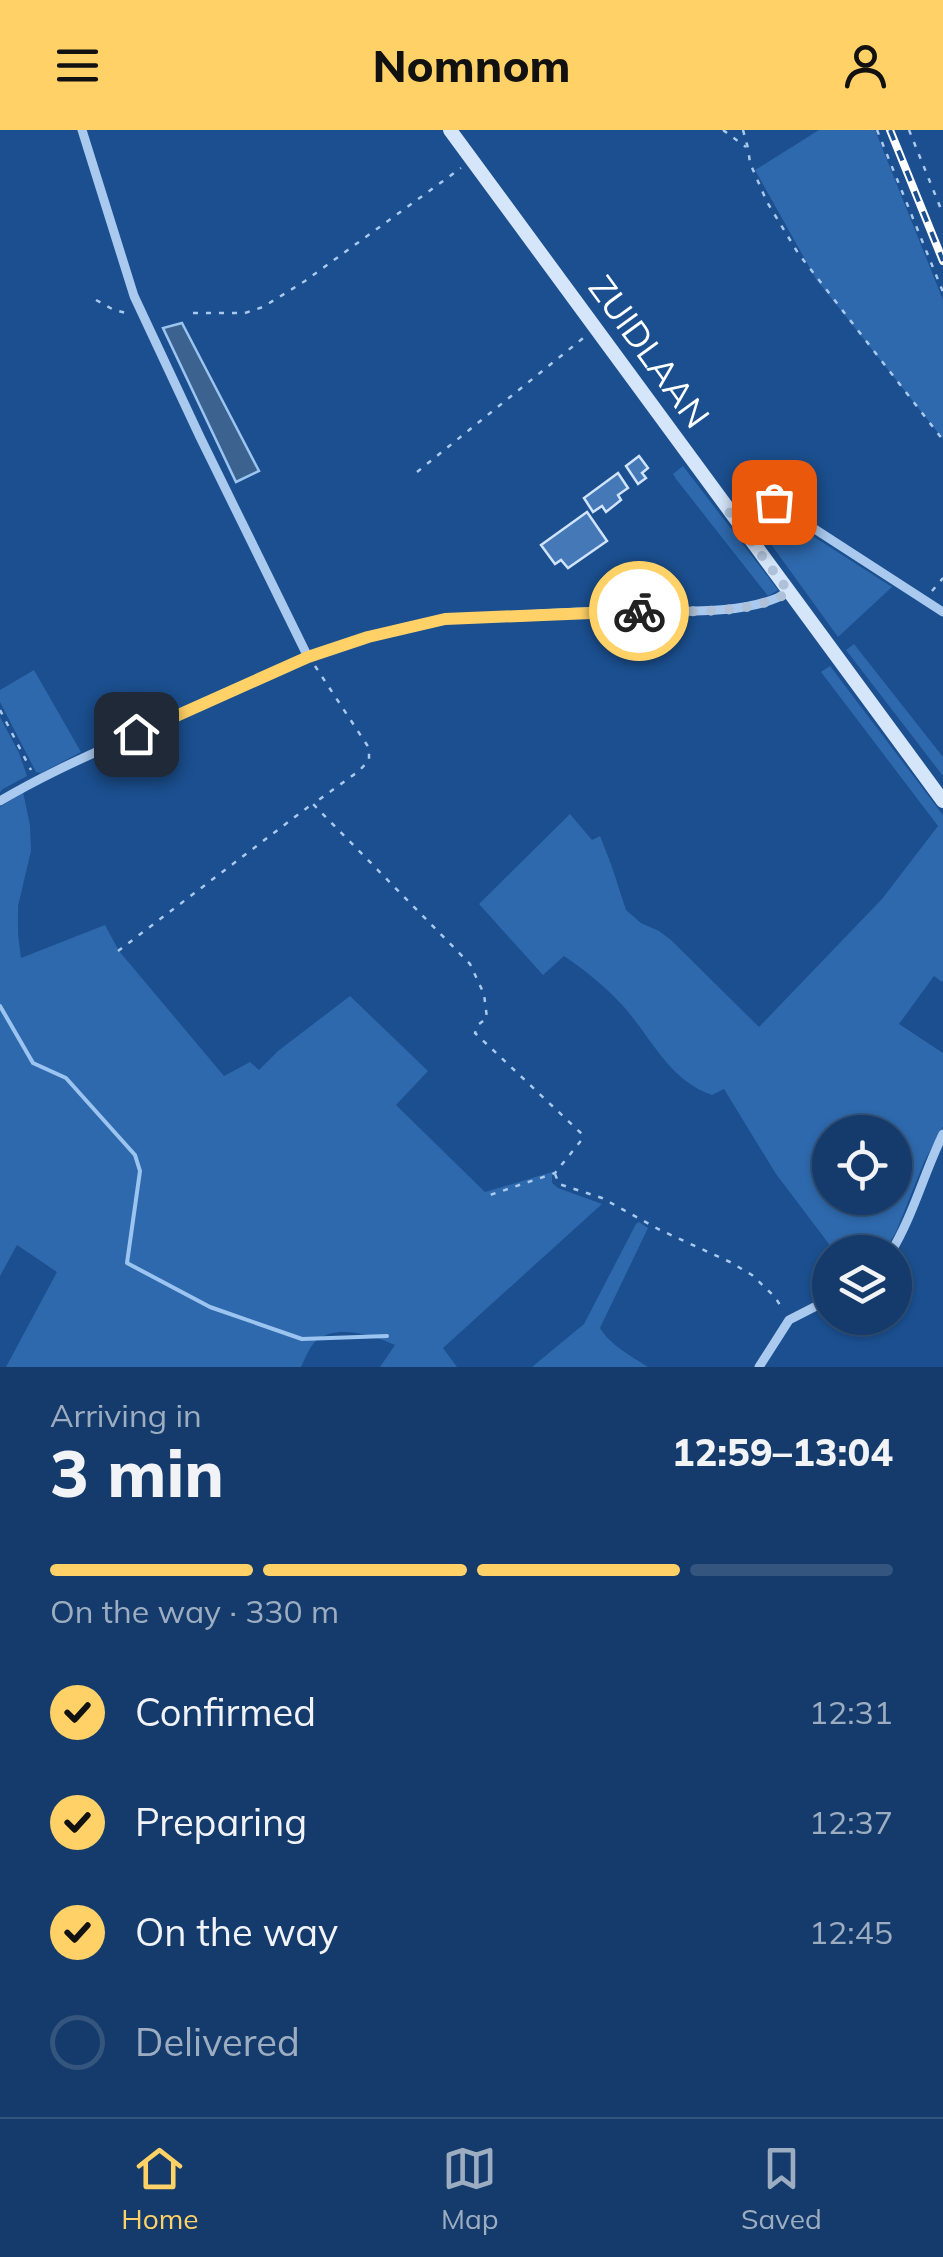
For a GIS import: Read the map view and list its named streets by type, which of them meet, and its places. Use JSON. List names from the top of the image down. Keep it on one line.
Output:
{"streets":{"main road":["ZUIDLAAN"]},"page":{"header":"Nomnom","heading":["3 min","Arriving in","12:59–13:04"],"bar":"On the way · 330 m","list":[["Confirmed","12:31"],["Preparing","12:37"],["On the way","12:45"],"Delivered"],"tabs":["Home","Map","Saved"]}}
